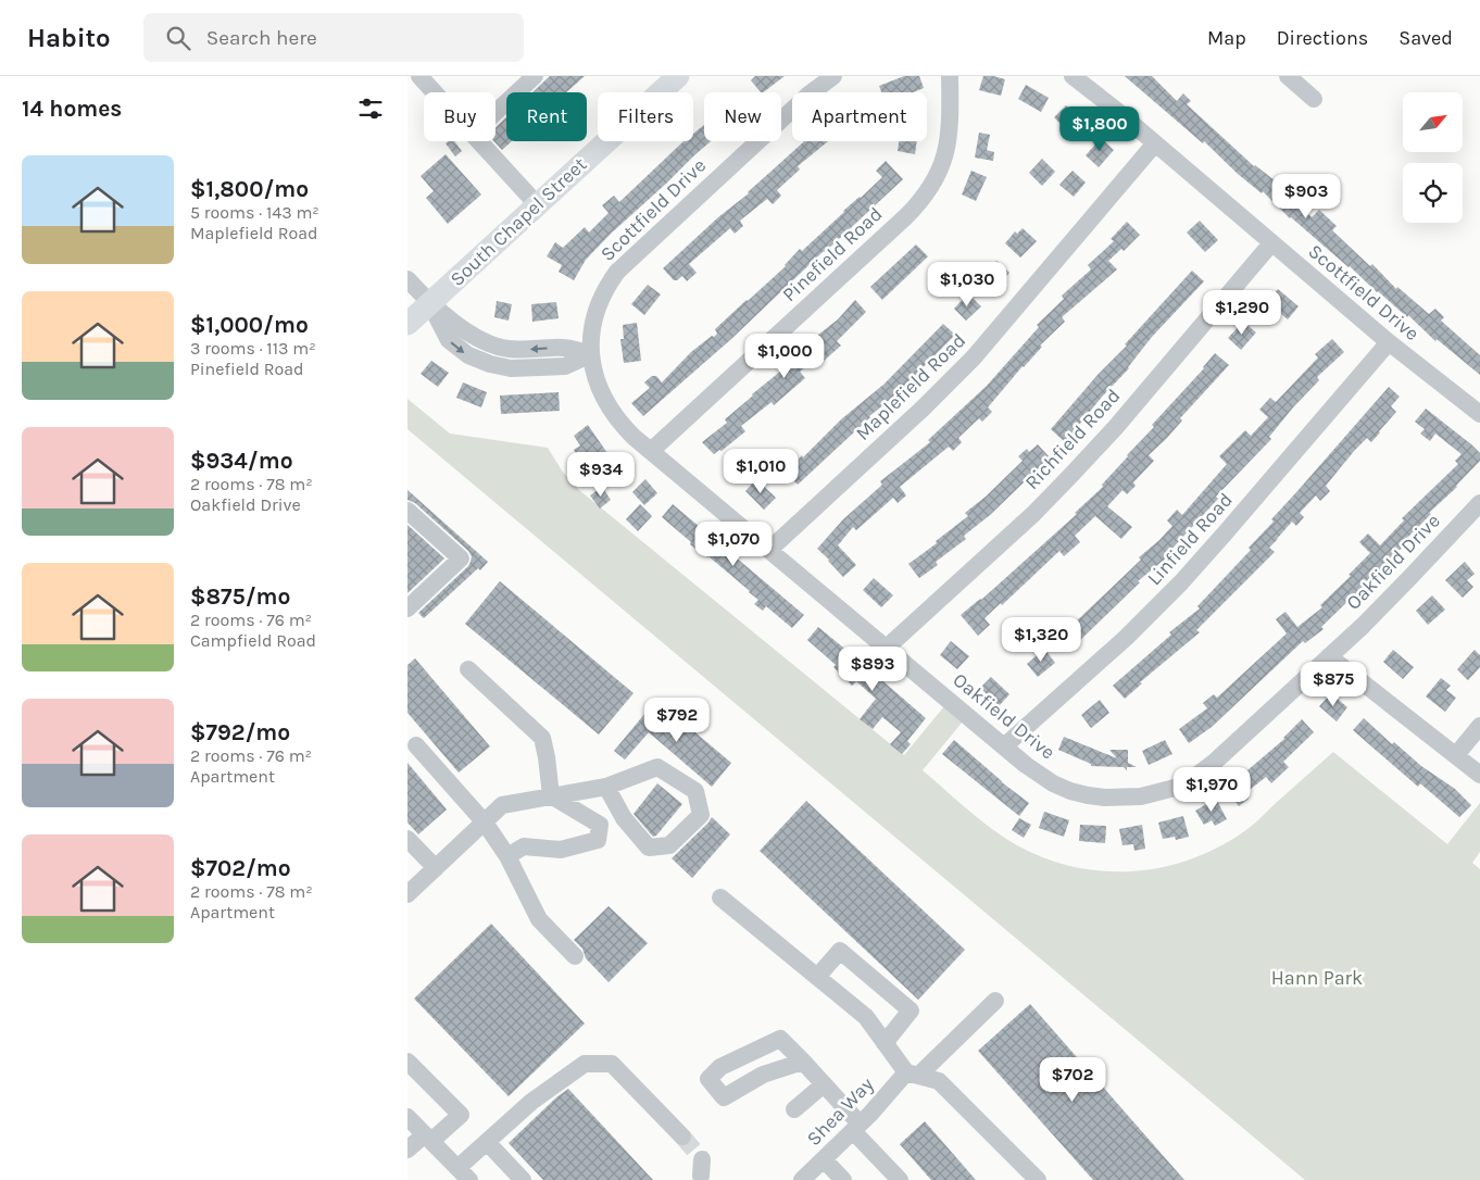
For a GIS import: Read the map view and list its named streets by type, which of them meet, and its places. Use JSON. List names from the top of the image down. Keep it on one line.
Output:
{"streets":{"main road":["South Chapel Street"],"street":["Scottfield Drive","Pinefield Road","Maplefield Road","Richfield Road","Linfield Road","Oakfield Drive","Shea Way"]},"crossings":[["Scottfield Drive","Maplefield Road"],["Scottfield Drive","Richfield Road"],["Scottfield Drive","Linfield Road"],["Scottfield Drive","Oakfield Drive"],["Pinefield Road","Oakfield Drive"],["Maplefield Road","Oakfield Drive"],["Richfield Road","Oakfield Drive"],["Linfield Road","Oakfield Drive"]],"parks":["Hann Park"],"north":"top right","page":{"header":"Habito","search":"Search here","nav":["Map","Directions","Saved"],"heading":"14 homes","chip":["Buy","Rent","Filters","New","Apartment"],"price":["$1,800","$903","$1,030","$1,290","$1,000","$1,010","$934","$1,070","$1,320","$893","$875","$792","$1,970","$702"],"list":[{"name":"$1,800/mo","note":"5 rooms · 143 m² · Maplefield Road"},{"name":"$1,000/mo","note":"3 rooms · 113 m² · Pinefield Road"},{"name":"$934/mo","note":"2 rooms · 78 m² · Oakfield Drive"},{"name":"$875/mo","note":"2 rooms · 76 m² · Campfield Road"},{"name":"$792/mo","note":"2 rooms · 76 m² · Apartment"},{"name":"$702/mo","note":"2 rooms · 78 m² · Apartment"}]}}
